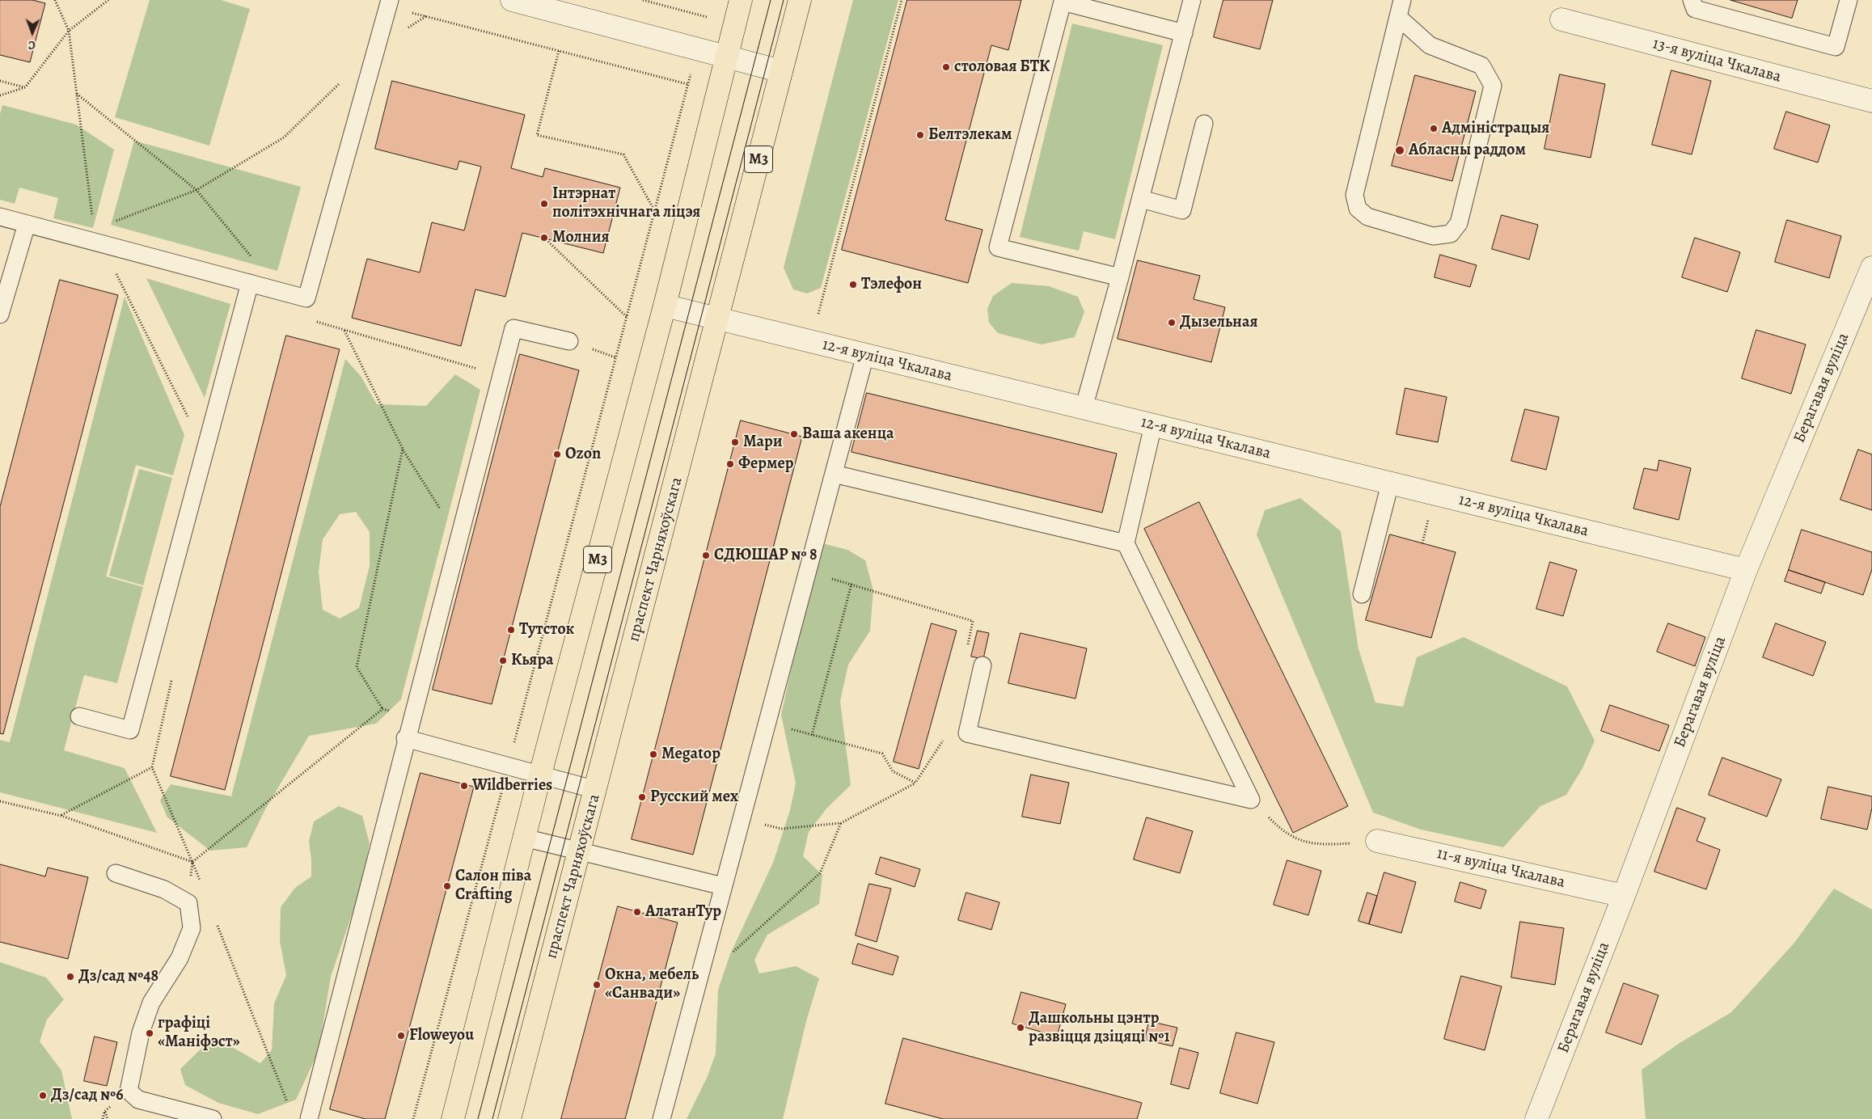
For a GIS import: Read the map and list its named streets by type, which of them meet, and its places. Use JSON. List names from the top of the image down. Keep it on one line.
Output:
{"streets":{"main road":["М3","праспект Чарняхоўскага"],"street":["13-я вуліца Чкалава","12-я вуліца Чкалава","Берагавая вуліца","11-я вуліца Чкалава"]},"crossings":[["М3","12-я вуліца Чкалава"],["12-я вуліца Чкалава","Берагавая вуліца"],["12-я вуліца Чкалава","праспект Чарняхоўскага"],["Берагавая вуліца","11-я вуліца Чкалава"]],"places":["столовая БТК","Адміністрацыя","Белтэлекам","Абласны раддом","Інтэрнат політэхнічнага ліцэя","Молния","Тэлефон","Дызельная","Ваша акенца","Мари","Ozon","Фермер","СДЮШАР № 8","Тутсток","Кьяра","Megatop","Wildberries","Русский мех","Салон піва Crafting","АлатанТур","Дз/сад №48","Окна, мебель «Санвади»","Дашкольны цэнтр развіцця дзіцяці №1","графіці «Маніфэст»","Floweyou","Дз/сад №6"],"north":"bottom"}
